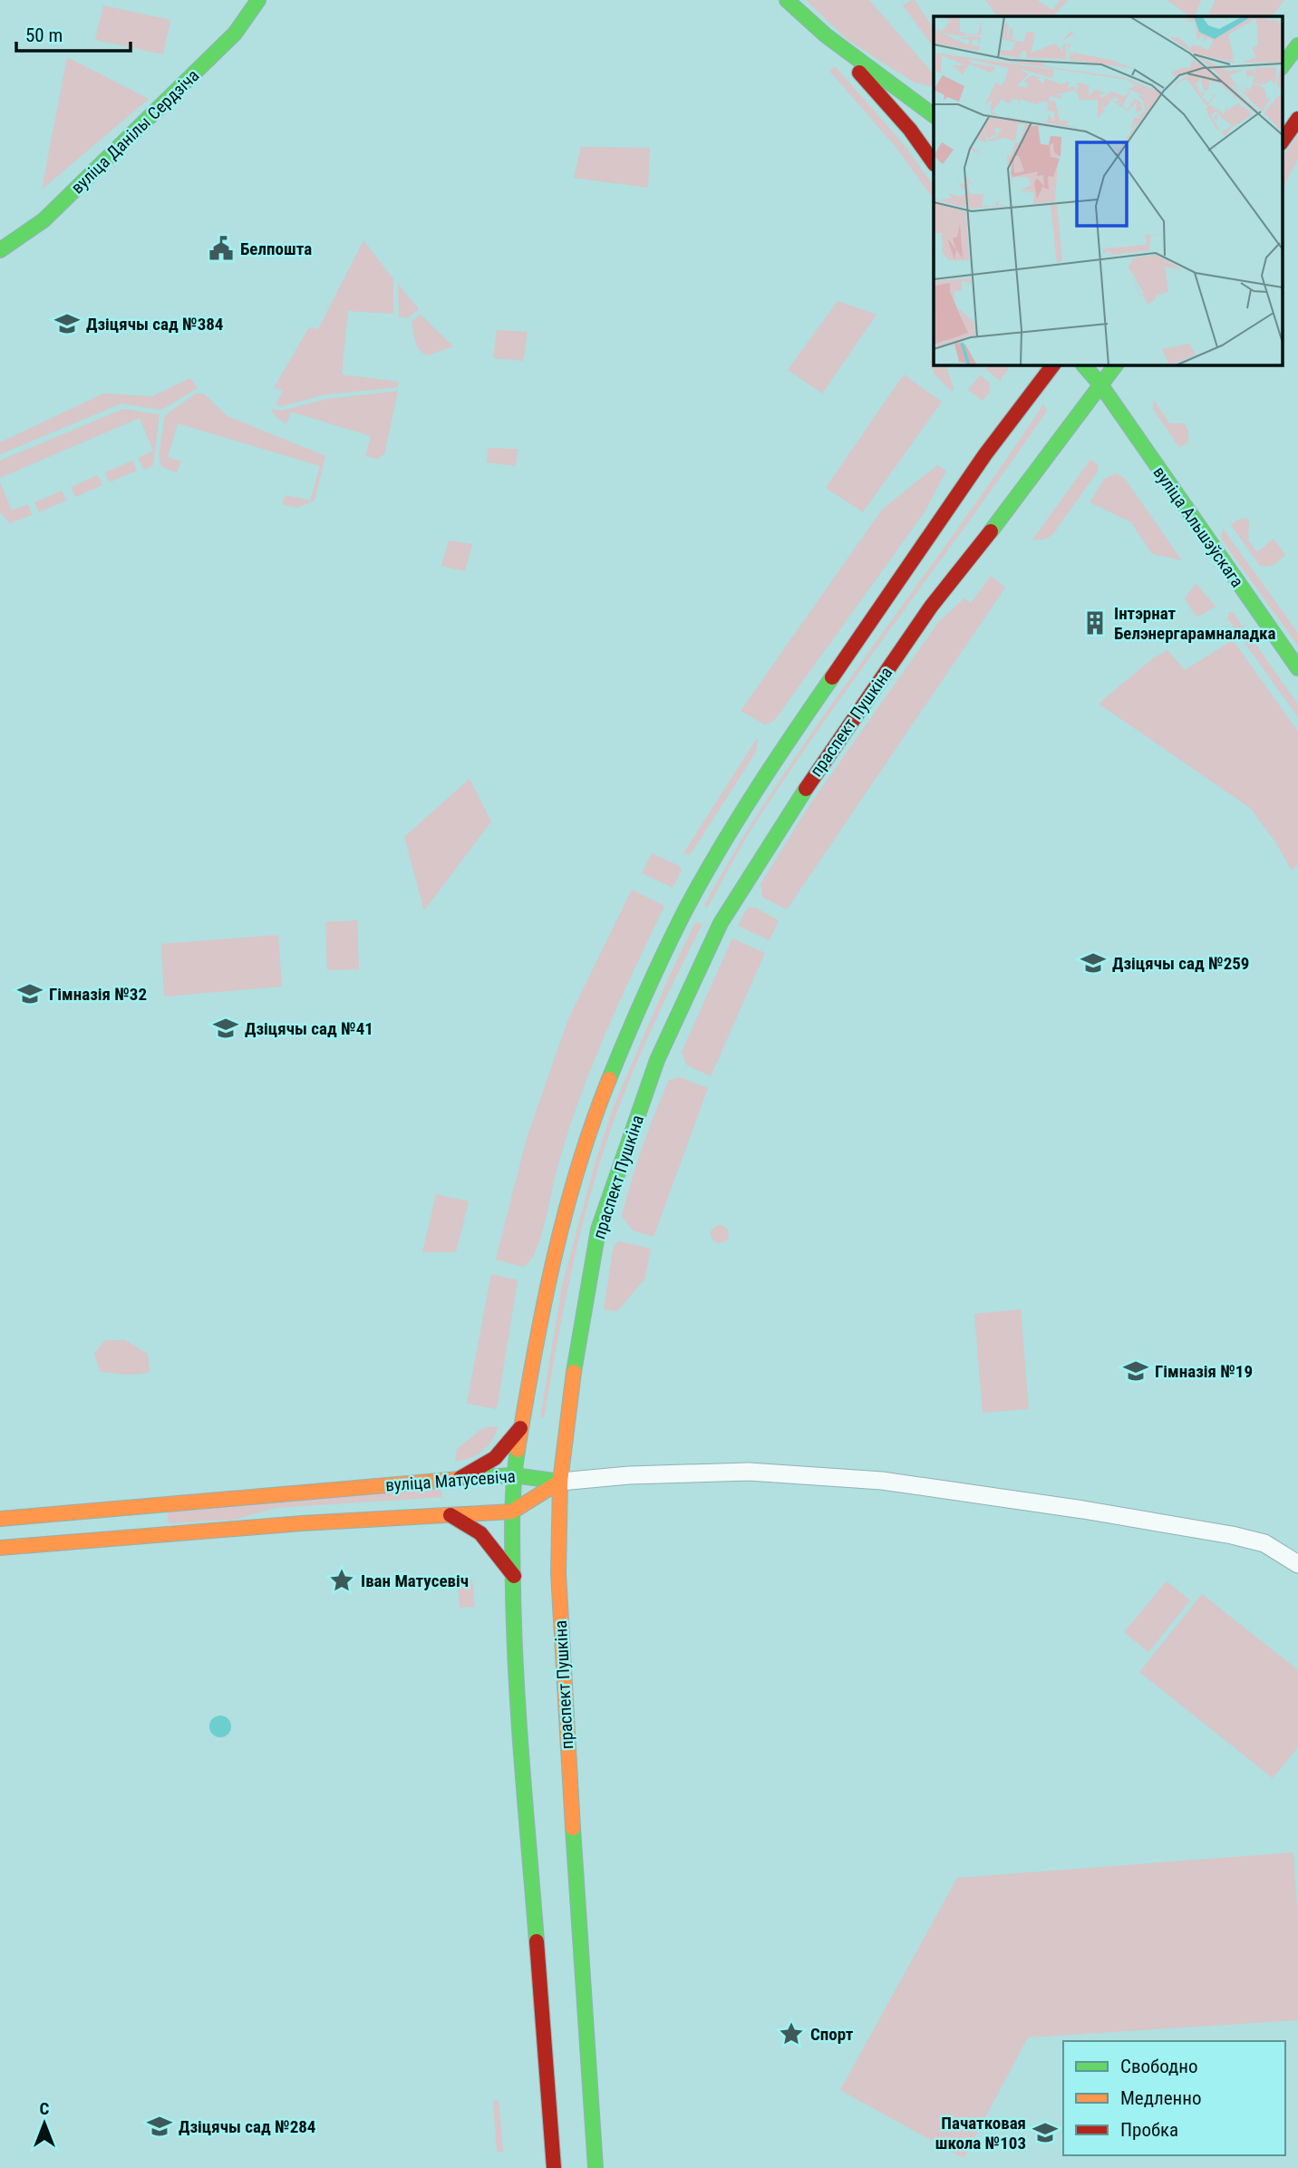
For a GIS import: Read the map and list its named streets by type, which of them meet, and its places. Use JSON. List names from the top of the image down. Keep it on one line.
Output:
{"streets":{"main road":["вуліца Данілы Сердзіча","вуліца Альшэўскага","праспект Пушкіна","вуліца Матусевіча"]},"crossings":[["вуліца Альшэўскага","праспект Пушкіна"],["праспект Пушкіна","вуліца Матусевіча"]],"places":{"public building":["Белпошта"],"school or university":["Дзіцячы сад №384","Дзіцячы сад №259","Гімназія №32","Дзіцячы сад №41","Гімназія №19","Дзіцячы сад №284","Пачатковая школа №103"],"building":["Інтэрнат Белэнергарамналадка"],"place":["Іван Матусевіч","Спорт"]},"legend":["Свободно","Медленно","Пробка"],"scale_bar":"50 m","north":"top"}
